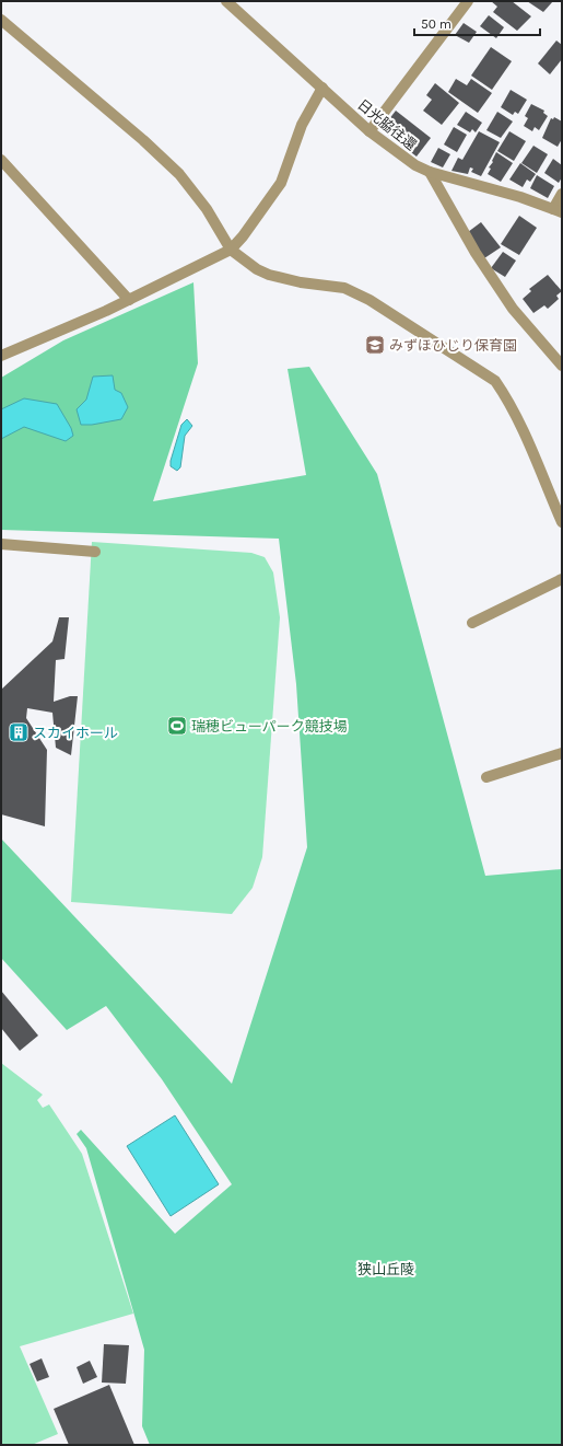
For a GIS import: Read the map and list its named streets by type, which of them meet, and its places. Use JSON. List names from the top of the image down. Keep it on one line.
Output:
{"streets":{"street":["日光脇往還"]},"parks":["狭山丘陵"],"places":{"school or university":["みずほひじり保育園"],"sports":["瑞穂ビューパーク競技場"],"building":["スカイホール"]},"scale_bar":"50 m"}
